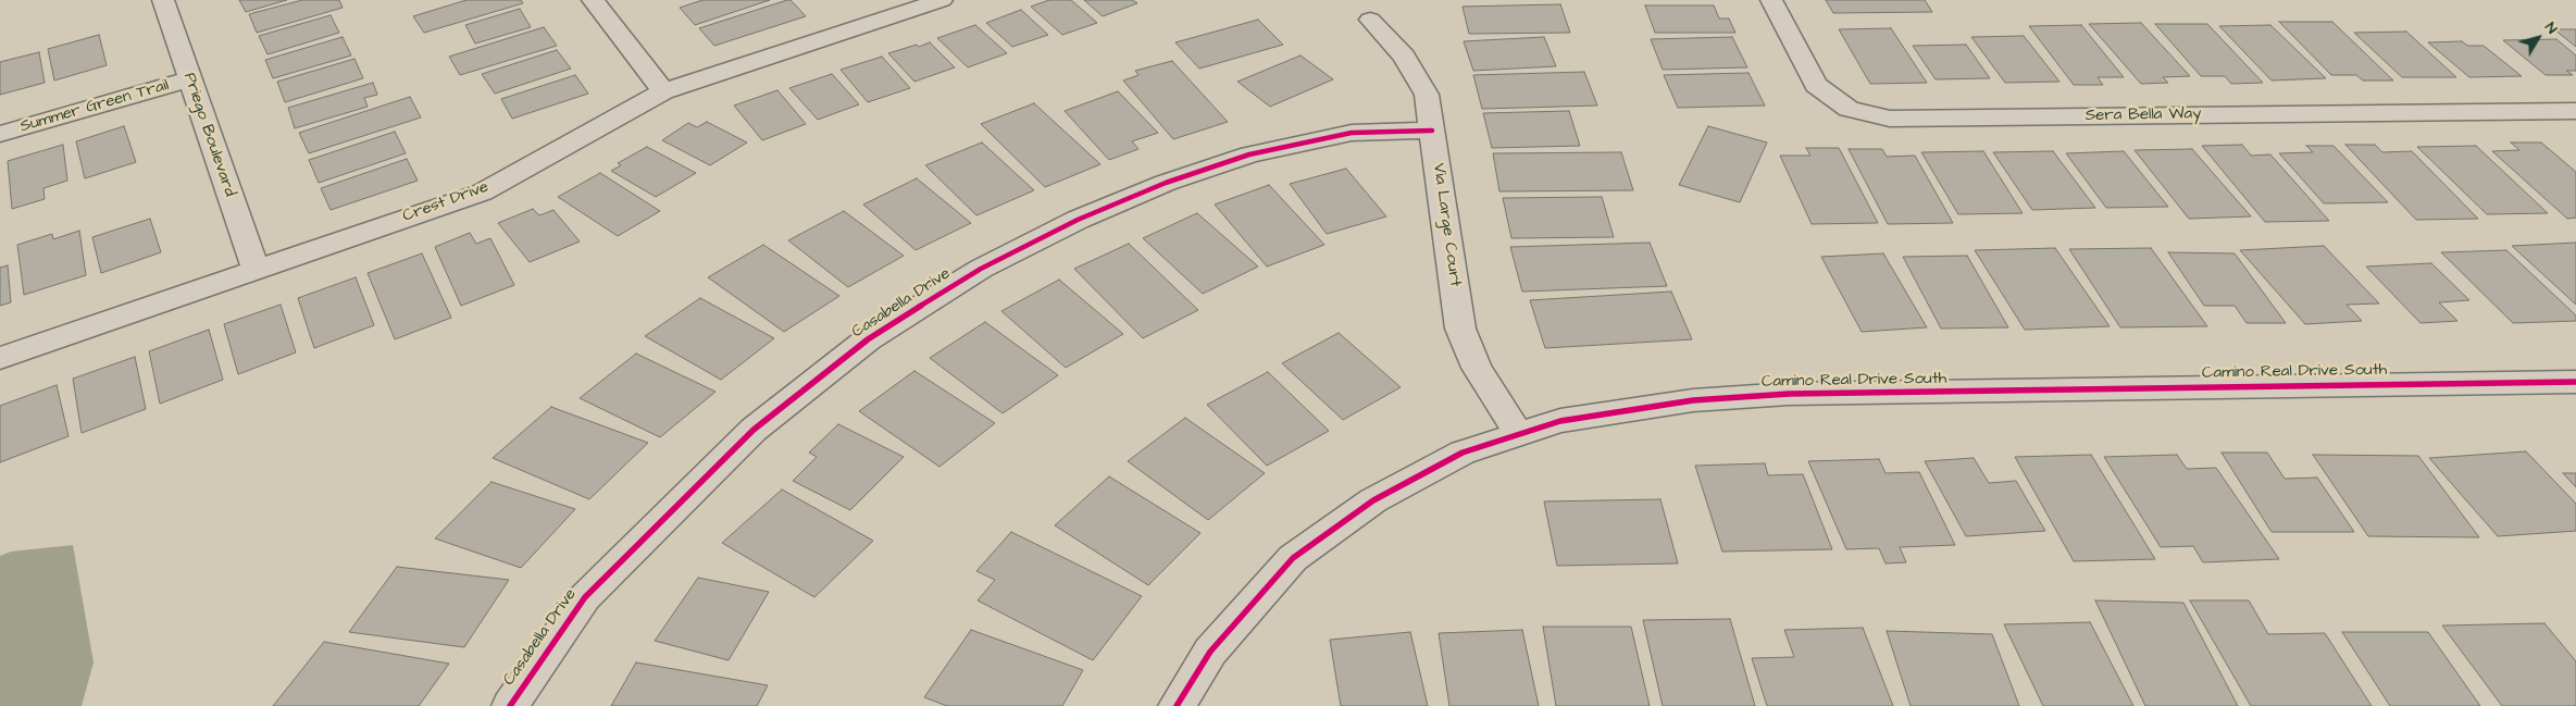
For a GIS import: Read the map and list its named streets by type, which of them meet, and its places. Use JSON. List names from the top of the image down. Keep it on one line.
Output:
{"streets":{"street":["Summer Green Trail","Sera Bella Way","Priego Boulevard","Crest Drive","Via Large Court","Casabella Drive","Camino Real Drive South"]},"crossings":[["Summer Green Trail","Priego Boulevard"],["Priego Boulevard","Crest Drive"],["Via Large Court","Casabella Drive"],["Via Large Court","Camino Real Drive South"]],"north":"top right"}
